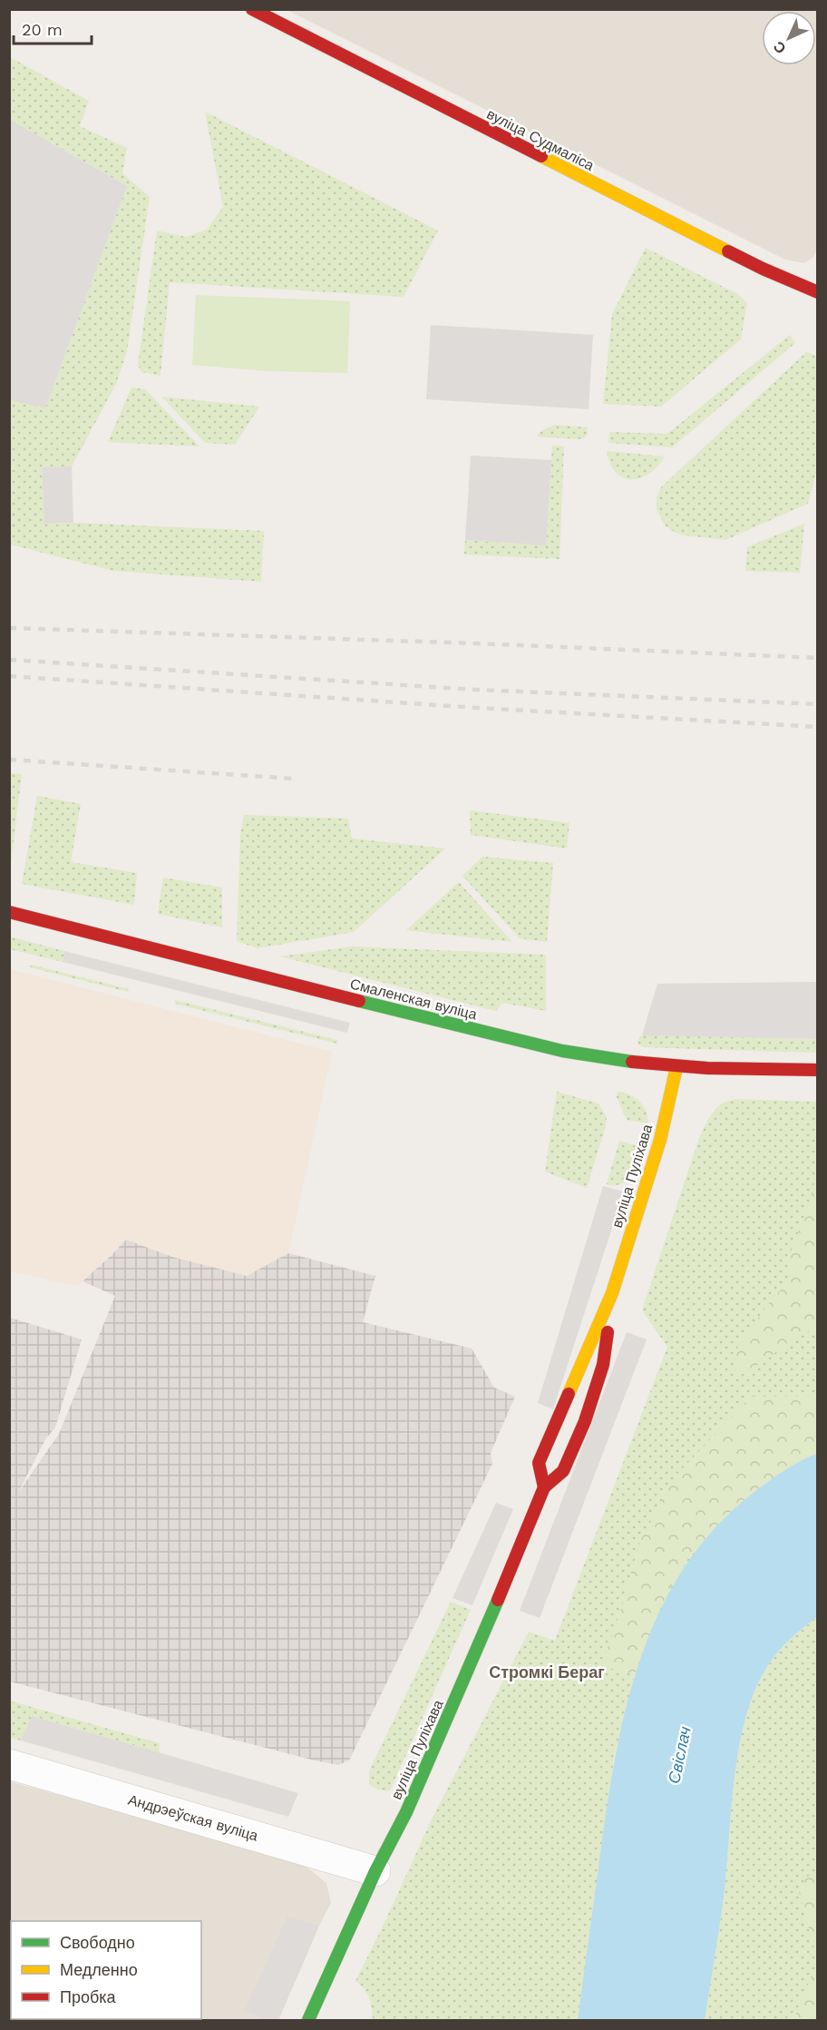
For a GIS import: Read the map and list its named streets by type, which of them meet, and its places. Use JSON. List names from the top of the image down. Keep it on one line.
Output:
{"streets":{"street":["вуліца Судмаліса","Смаленская вуліца","вуліца Пуліхава","Андрэеўская вуліца"]},"crossings":[["Смаленская вуліца","вуліца Пуліхава"],["вуліца Пуліхава","Андрэеўская вуліца"]],"districts":["Стромкі Бераг"],"water":["Свіслач"],"legend":["Свободно","Медленно","Пробка"],"scale_bar":"20 m","north":"bottom left"}
